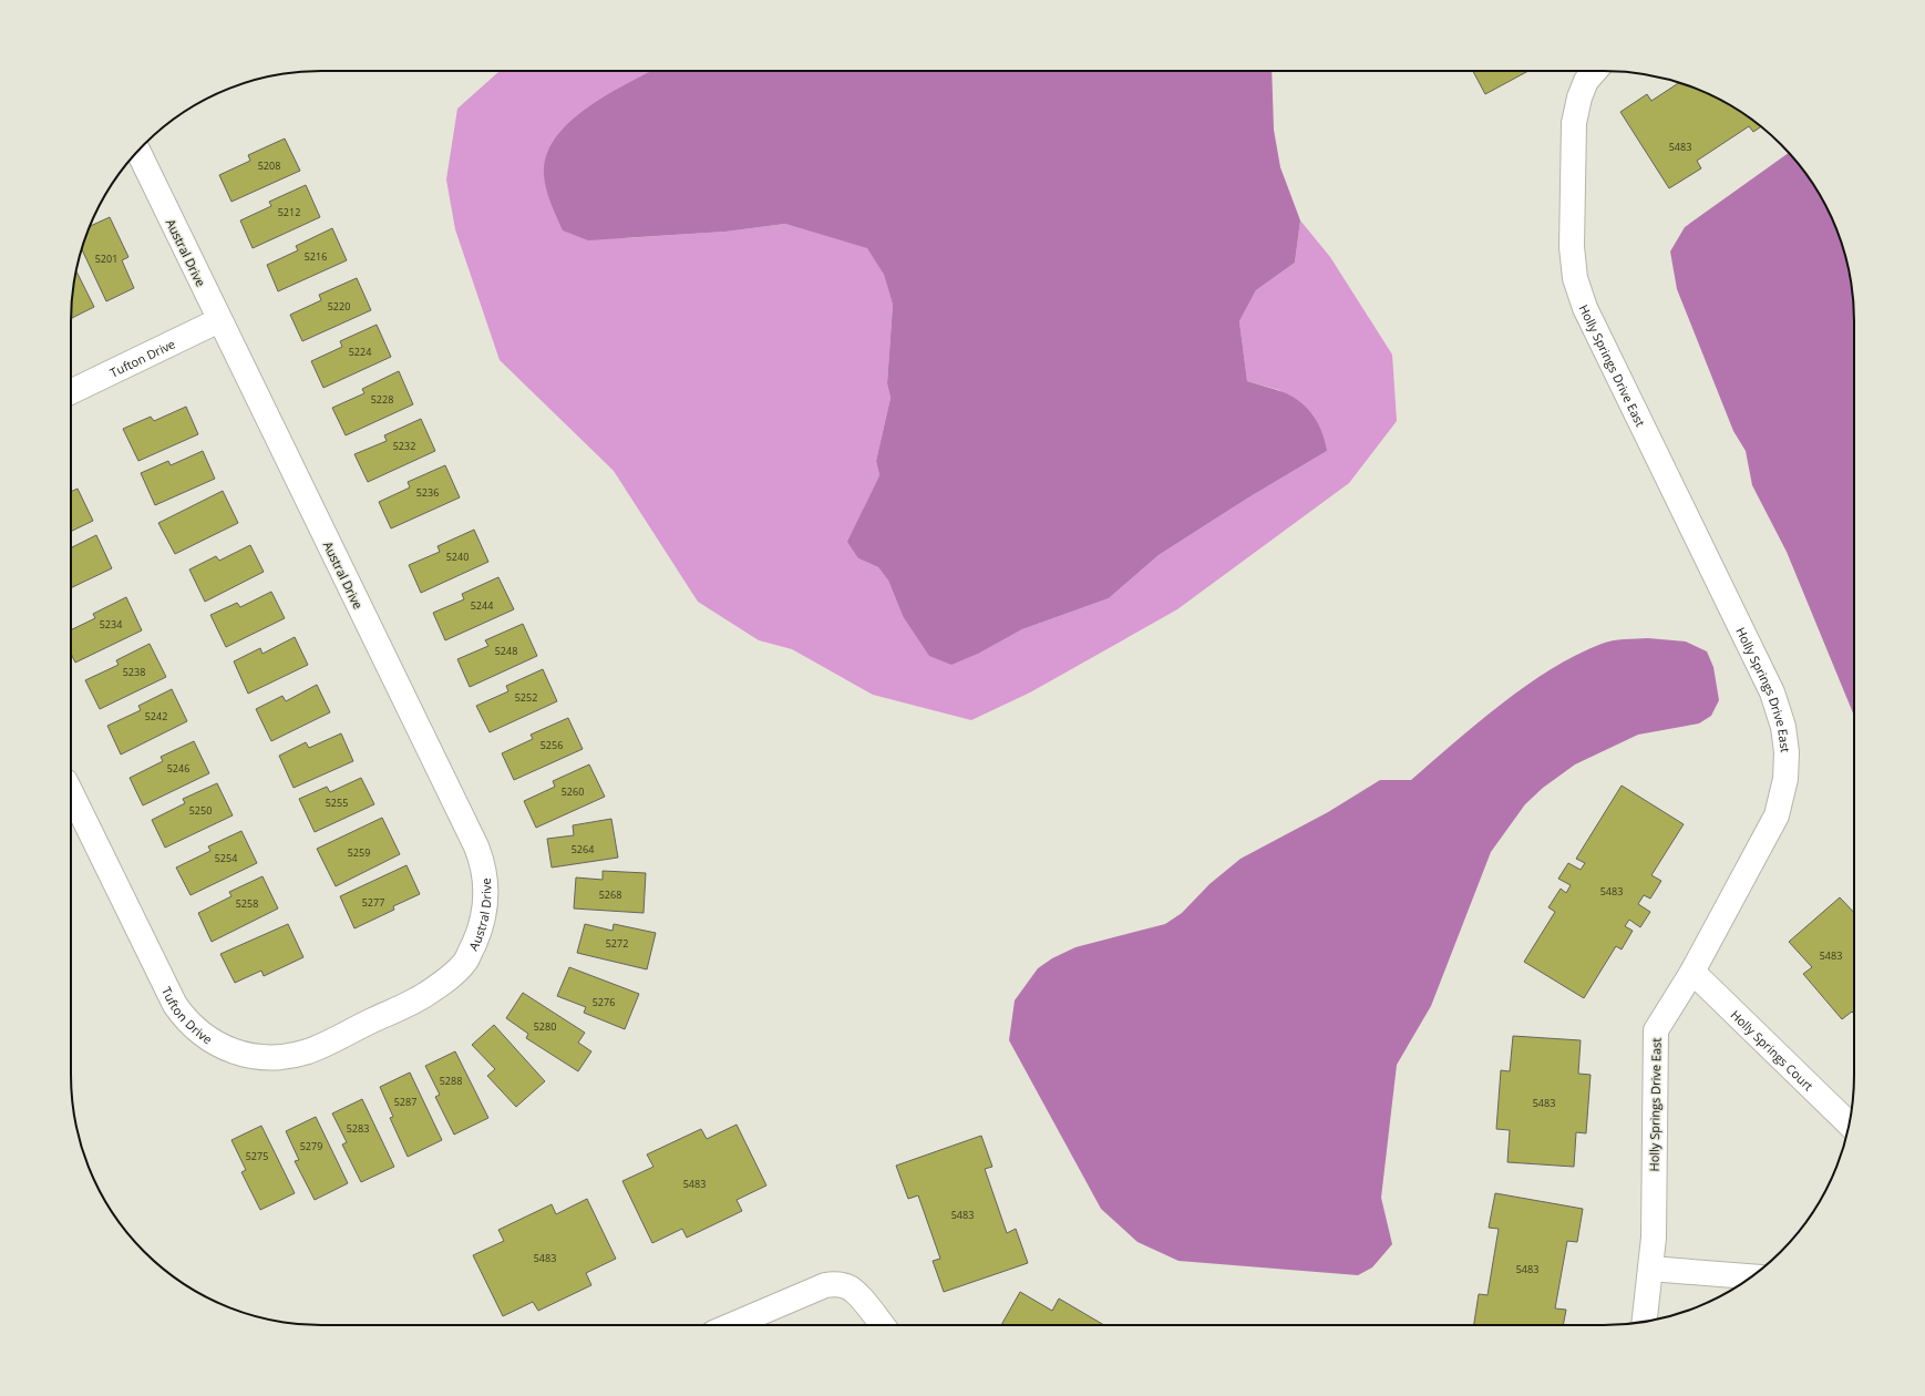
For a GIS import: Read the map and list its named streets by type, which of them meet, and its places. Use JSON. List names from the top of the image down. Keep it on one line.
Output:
{"streets":{"street":["Austral Drive","Tufton Drive","Holly Springs Drive East","Holly Springs Court"]},"crossings":[["Austral Drive","Tufton Drive"],["Holly Springs Drive East","Holly Springs Court"]],"house_numbers":["5483","5208","5212","5216","5201","5220","5224","5228","5232","5236","5240","5244","5234","5248","5238","5252","5242","5256","5246","5260","5255","5250","5264","5259","5254","5483","5268","5277","5258","5272","5483","5276","5280","5288","5287","5483","5283","5279","5275","5483","5483","5483","5483"]}
